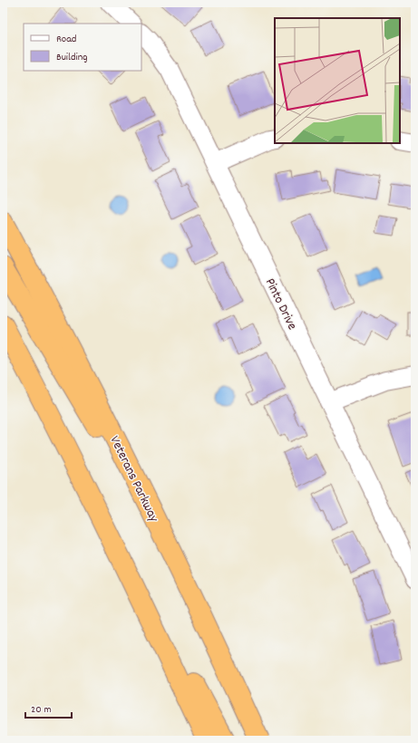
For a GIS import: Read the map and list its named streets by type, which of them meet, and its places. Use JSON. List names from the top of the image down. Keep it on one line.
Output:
{"streets":{"highway":["Veterans Parkway"],"street":["Pinto Drive"]},"legend":["Road","Building"],"scale_bar":"20 m"}
